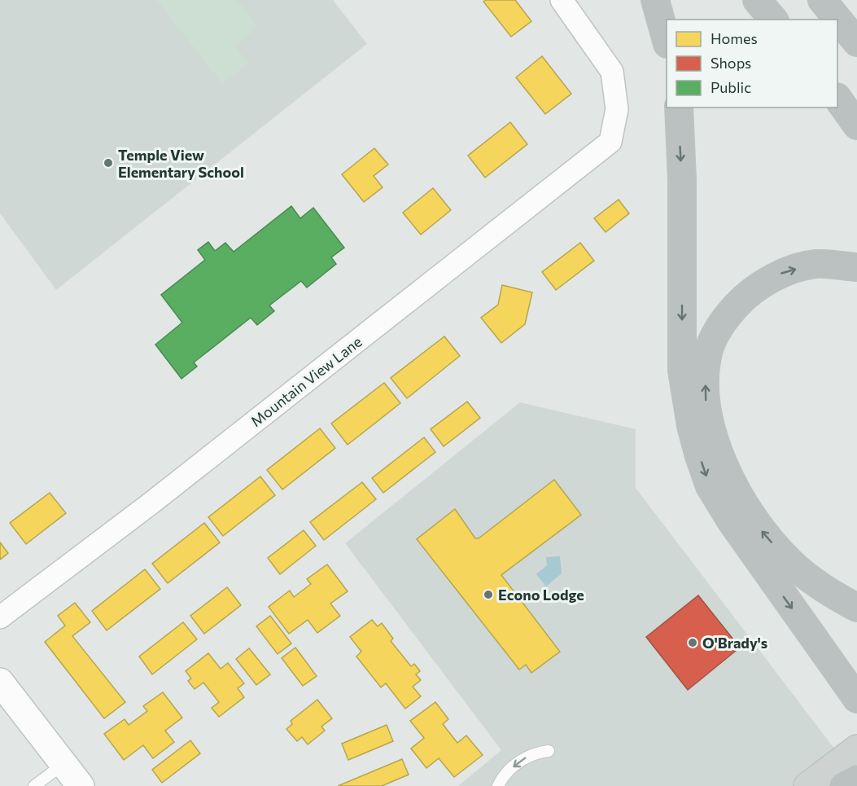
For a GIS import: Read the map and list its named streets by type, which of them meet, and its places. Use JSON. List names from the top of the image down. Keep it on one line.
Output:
{"streets":{"street":["Mountain View Lane"]},"places":["Temple View Elementary School","Econo Lodge","O'Brady's"],"legend":["Homes","Shops","Public"]}
